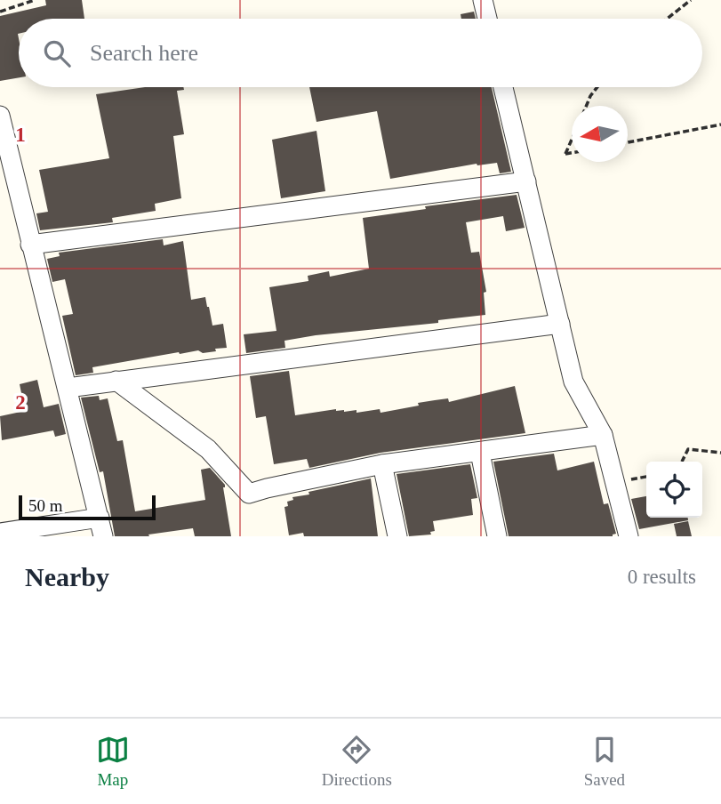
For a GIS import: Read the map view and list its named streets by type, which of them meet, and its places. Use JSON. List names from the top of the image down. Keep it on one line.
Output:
{"scale_bar":"50 m","north":"left","page":{"search":"Search here","scale":"50 m","heading":["Nearby","0 results"],"nav":["Map","Directions","Saved"]},"grid":{"rows":["1","2"]}}
